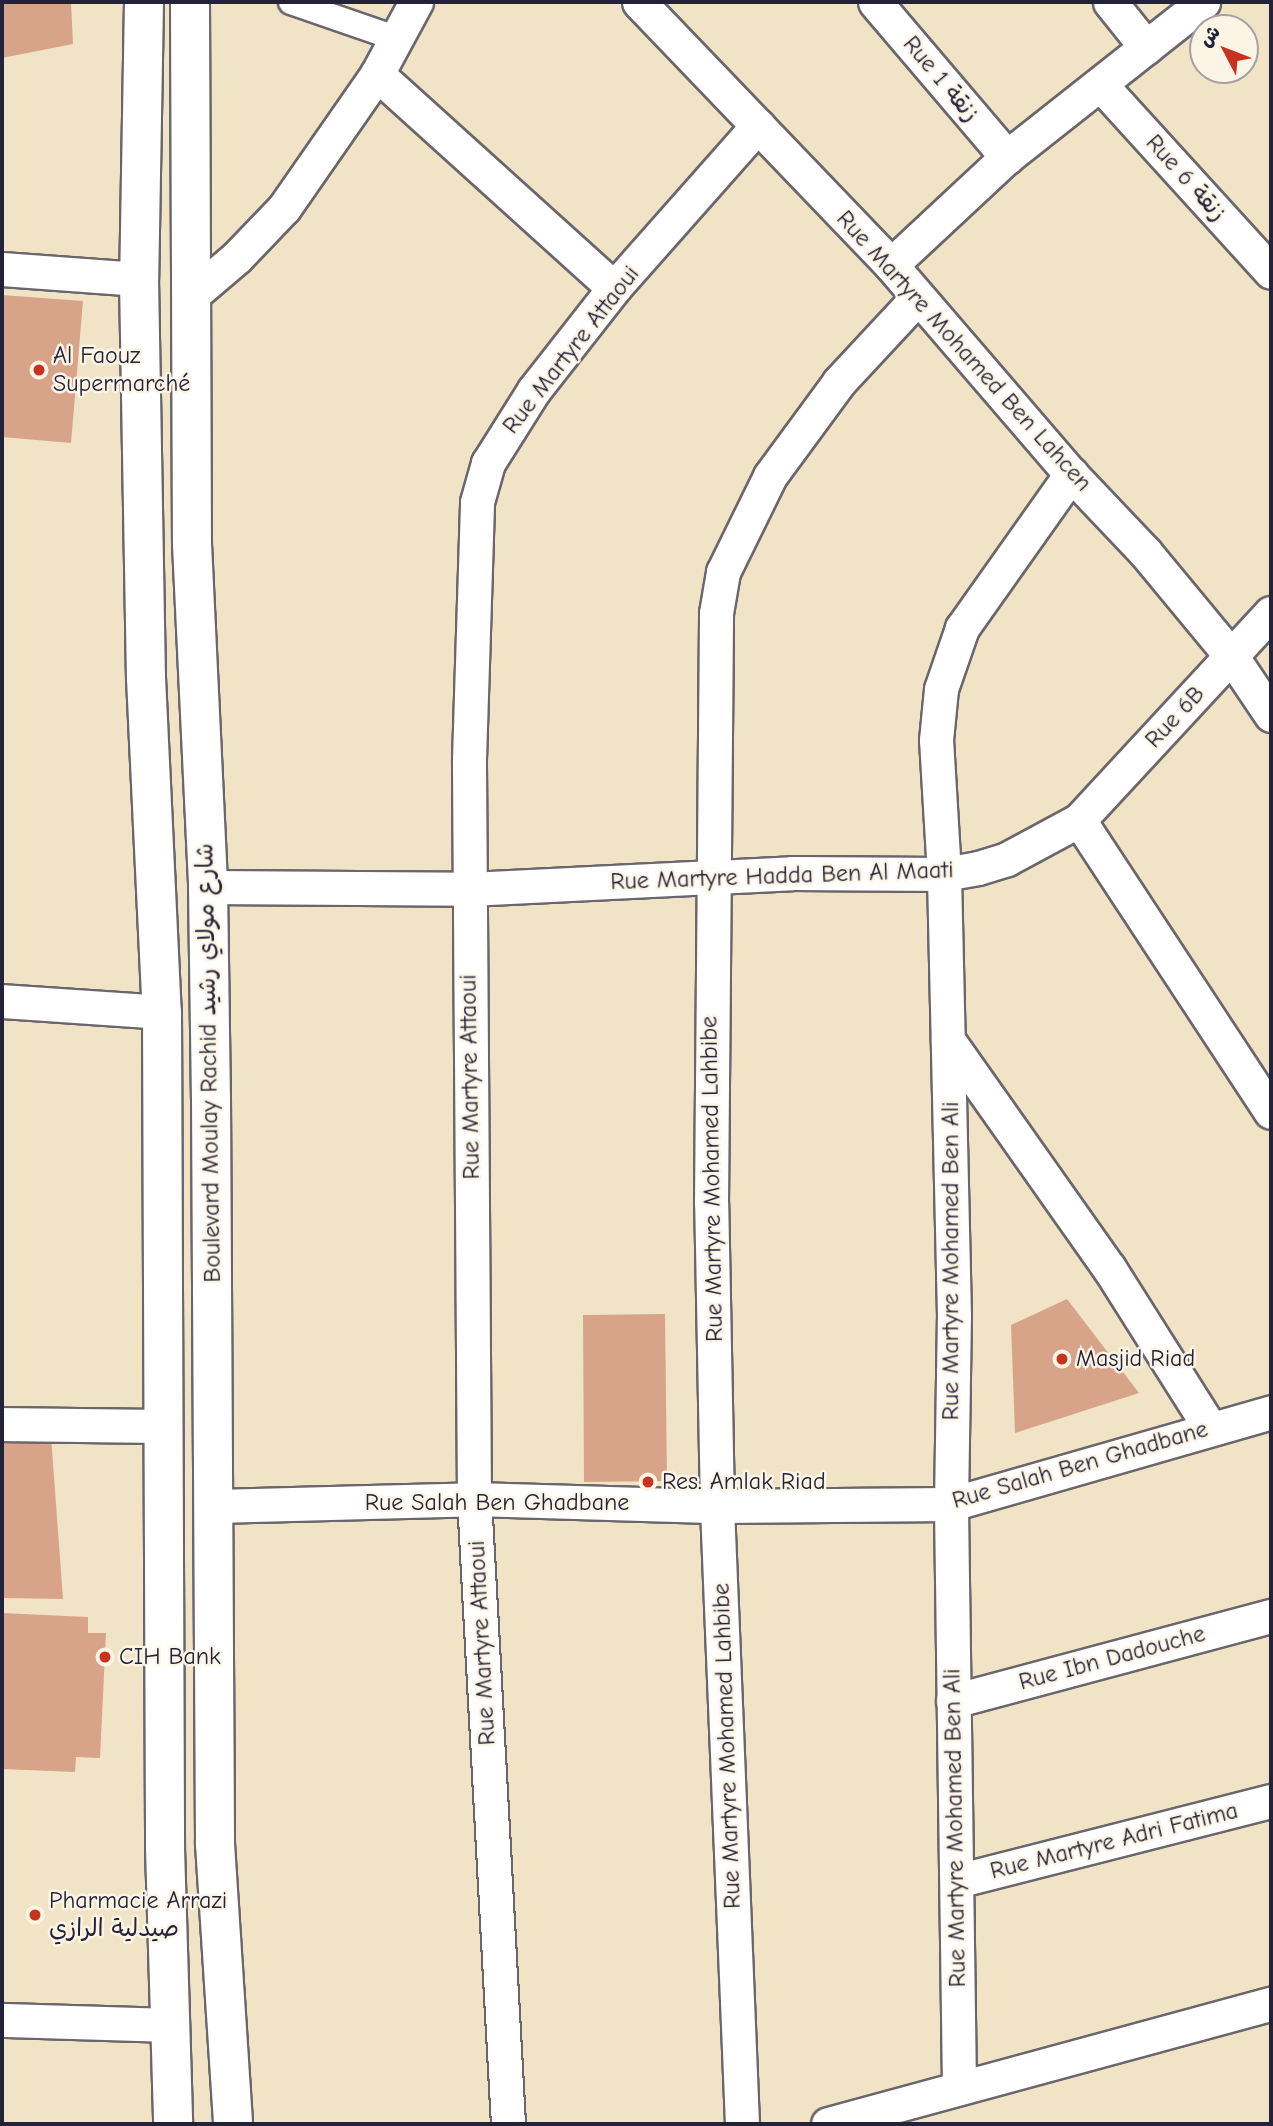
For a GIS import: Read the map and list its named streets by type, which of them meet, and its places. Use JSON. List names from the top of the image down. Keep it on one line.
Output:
{"streets":{"main road":["Boulevard Moulay Rachid شارع مولاي رشيد"],"street":["Rue 1 زنقة","Rue 6 زنقة","Rue Martyre Attaoui","Rue Martyre Mohamed Ben Lahcen","Rue 6B","Rue Martyre Hadda Ben Al Maati","Rue Martyre Mohamed Lahbibe","Rue Martyre Mohamed Ben Ali","Rue Salah Ben Ghadbane","Rue Ibn Dadouche","Rue Martyre Adri Fatima"]},"crossings":[["Rue Martyre Attaoui","Rue Martyre Mohamed Ben Lahcen"],["Rue Martyre Attaoui","Rue Martyre Hadda Ben Al Maati"],["Rue Martyre Attaoui","Rue Salah Ben Ghadbane"],["Rue Martyre Mohamed Ben Lahcen","Rue 6B"],["Rue Martyre Mohamed Ben Lahcen","Rue Martyre Mohamed Lahbibe"],["Rue Martyre Mohamed Ben Lahcen","Rue Martyre Mohamed Ben Ali"],["Rue 6B","Rue Martyre Hadda Ben Al Maati"],["Rue Martyre Hadda Ben Al Maati","Boulevard Moulay Rachid شارع مولاي رشيد"],["Rue Martyre Hadda Ben Al Maati","Rue Martyre Mohamed Lahbibe"],["Rue Martyre Hadda Ben Al Maati","Rue Martyre Mohamed Ben Ali"],["Boulevard Moulay Rachid شارع مولاي رشيد","Rue Salah Ben Ghadbane"],["Rue Martyre Mohamed Lahbibe","Rue Salah Ben Ghadbane"],["Rue Martyre Mohamed Ben Ali","Rue Salah Ben Ghadbane"],["Rue Martyre Mohamed Ben Ali","Rue Ibn Dadouche"],["Rue Martyre Mohamed Ben Ali","Rue Martyre Adri Fatima"]],"places":["Al Faouz Supermarché","Masjid Riad","Res. Amlak Riad","CIH Bank","Pharmacie Arrazi صيدلية الرازي"],"north":"top left"}
